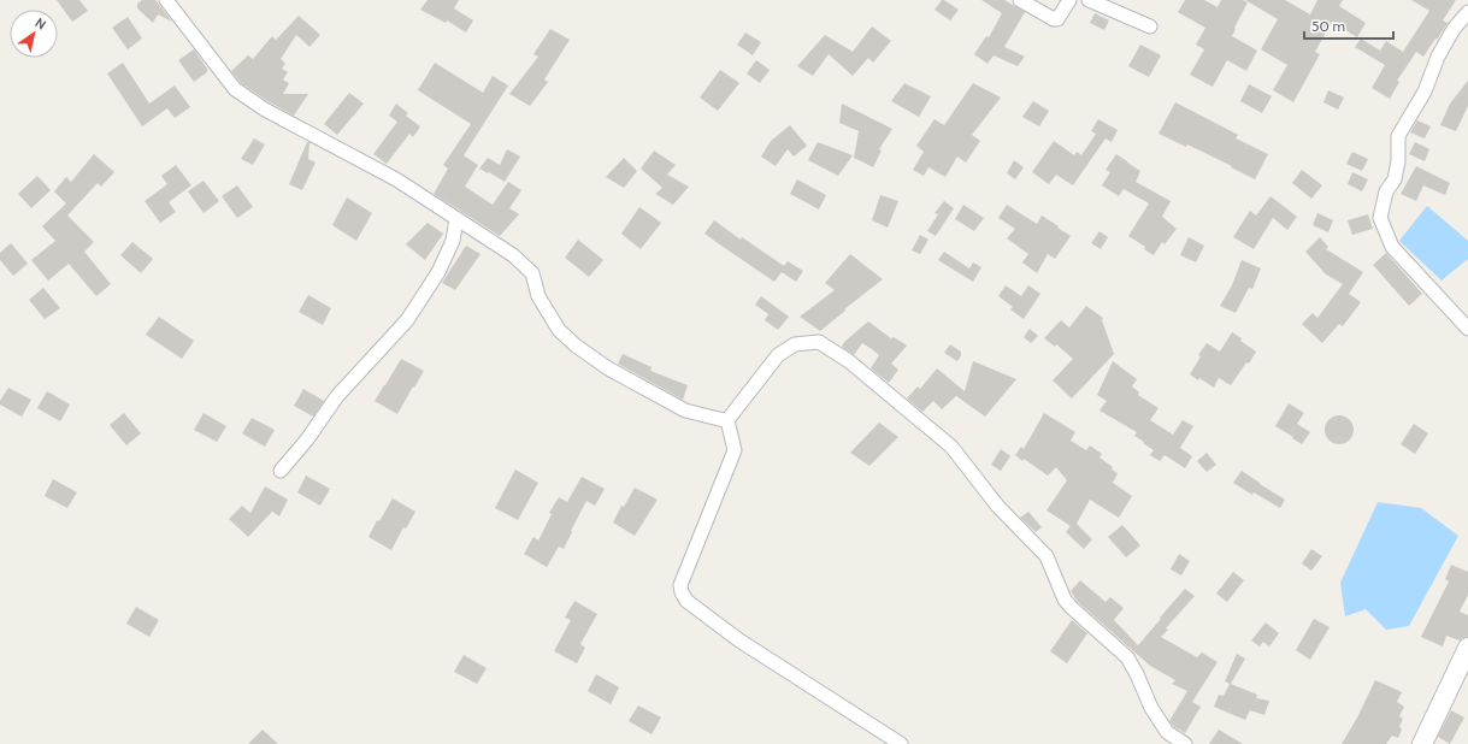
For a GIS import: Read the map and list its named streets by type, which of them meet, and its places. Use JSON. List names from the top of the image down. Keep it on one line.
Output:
{"scale_bar":"50 m","north":"top right"}
